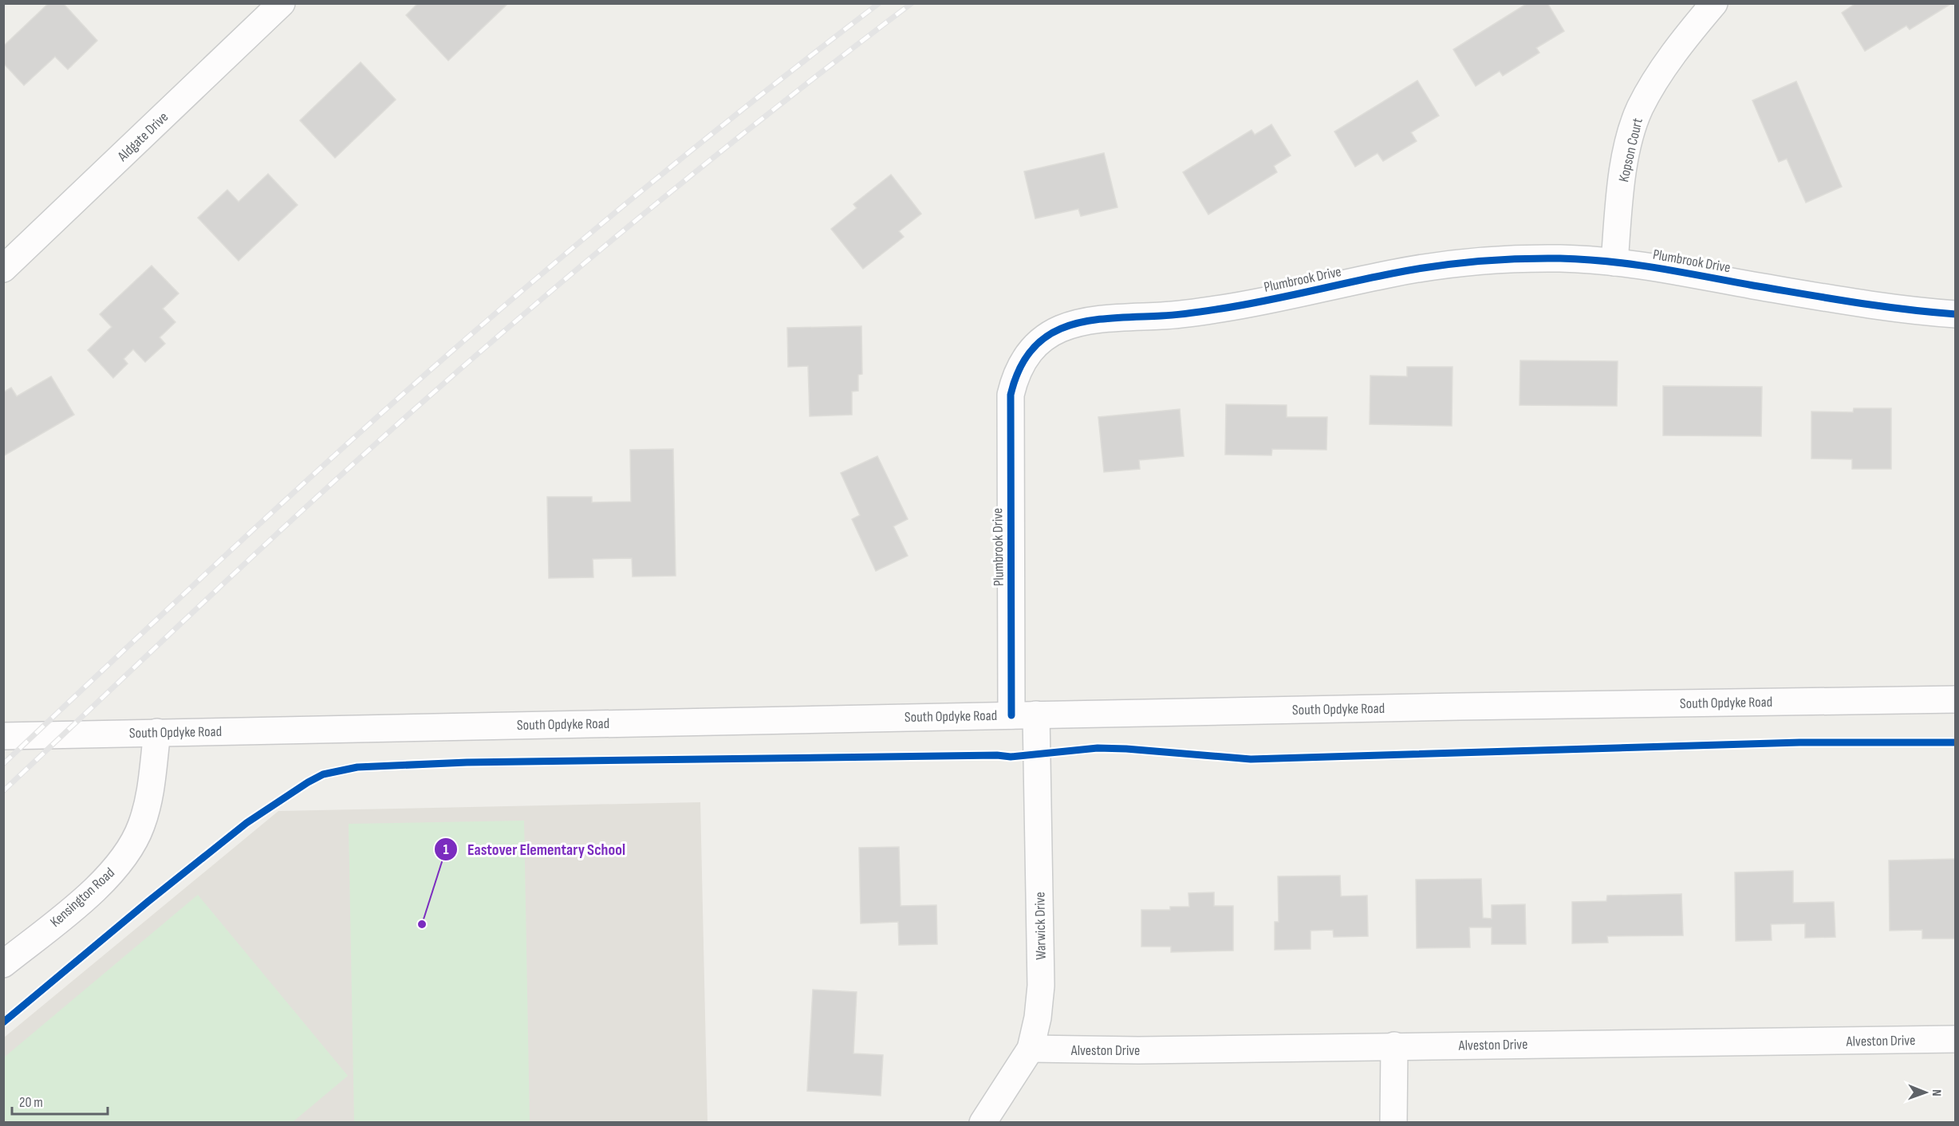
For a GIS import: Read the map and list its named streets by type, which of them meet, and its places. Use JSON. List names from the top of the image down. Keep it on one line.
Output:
{"streets":{"street":["Aldgate Drive","Kopson Court","Plumbrook Drive","South Opdyke Road","Kensington Road","Warwick Drive","Alveston Drive"]},"crossings":[["Kopson Court","Plumbrook Drive"],["Plumbrook Drive","South Opdyke Road"],["Plumbrook Drive","Warwick Drive"],["South Opdyke Road","Kensington Road"],["South Opdyke Road","Warwick Drive"],["Warwick Drive","Alveston Drive"]],"places":["Eastover Elementary School"],"scale_bar":"20 m","north":"right"}
